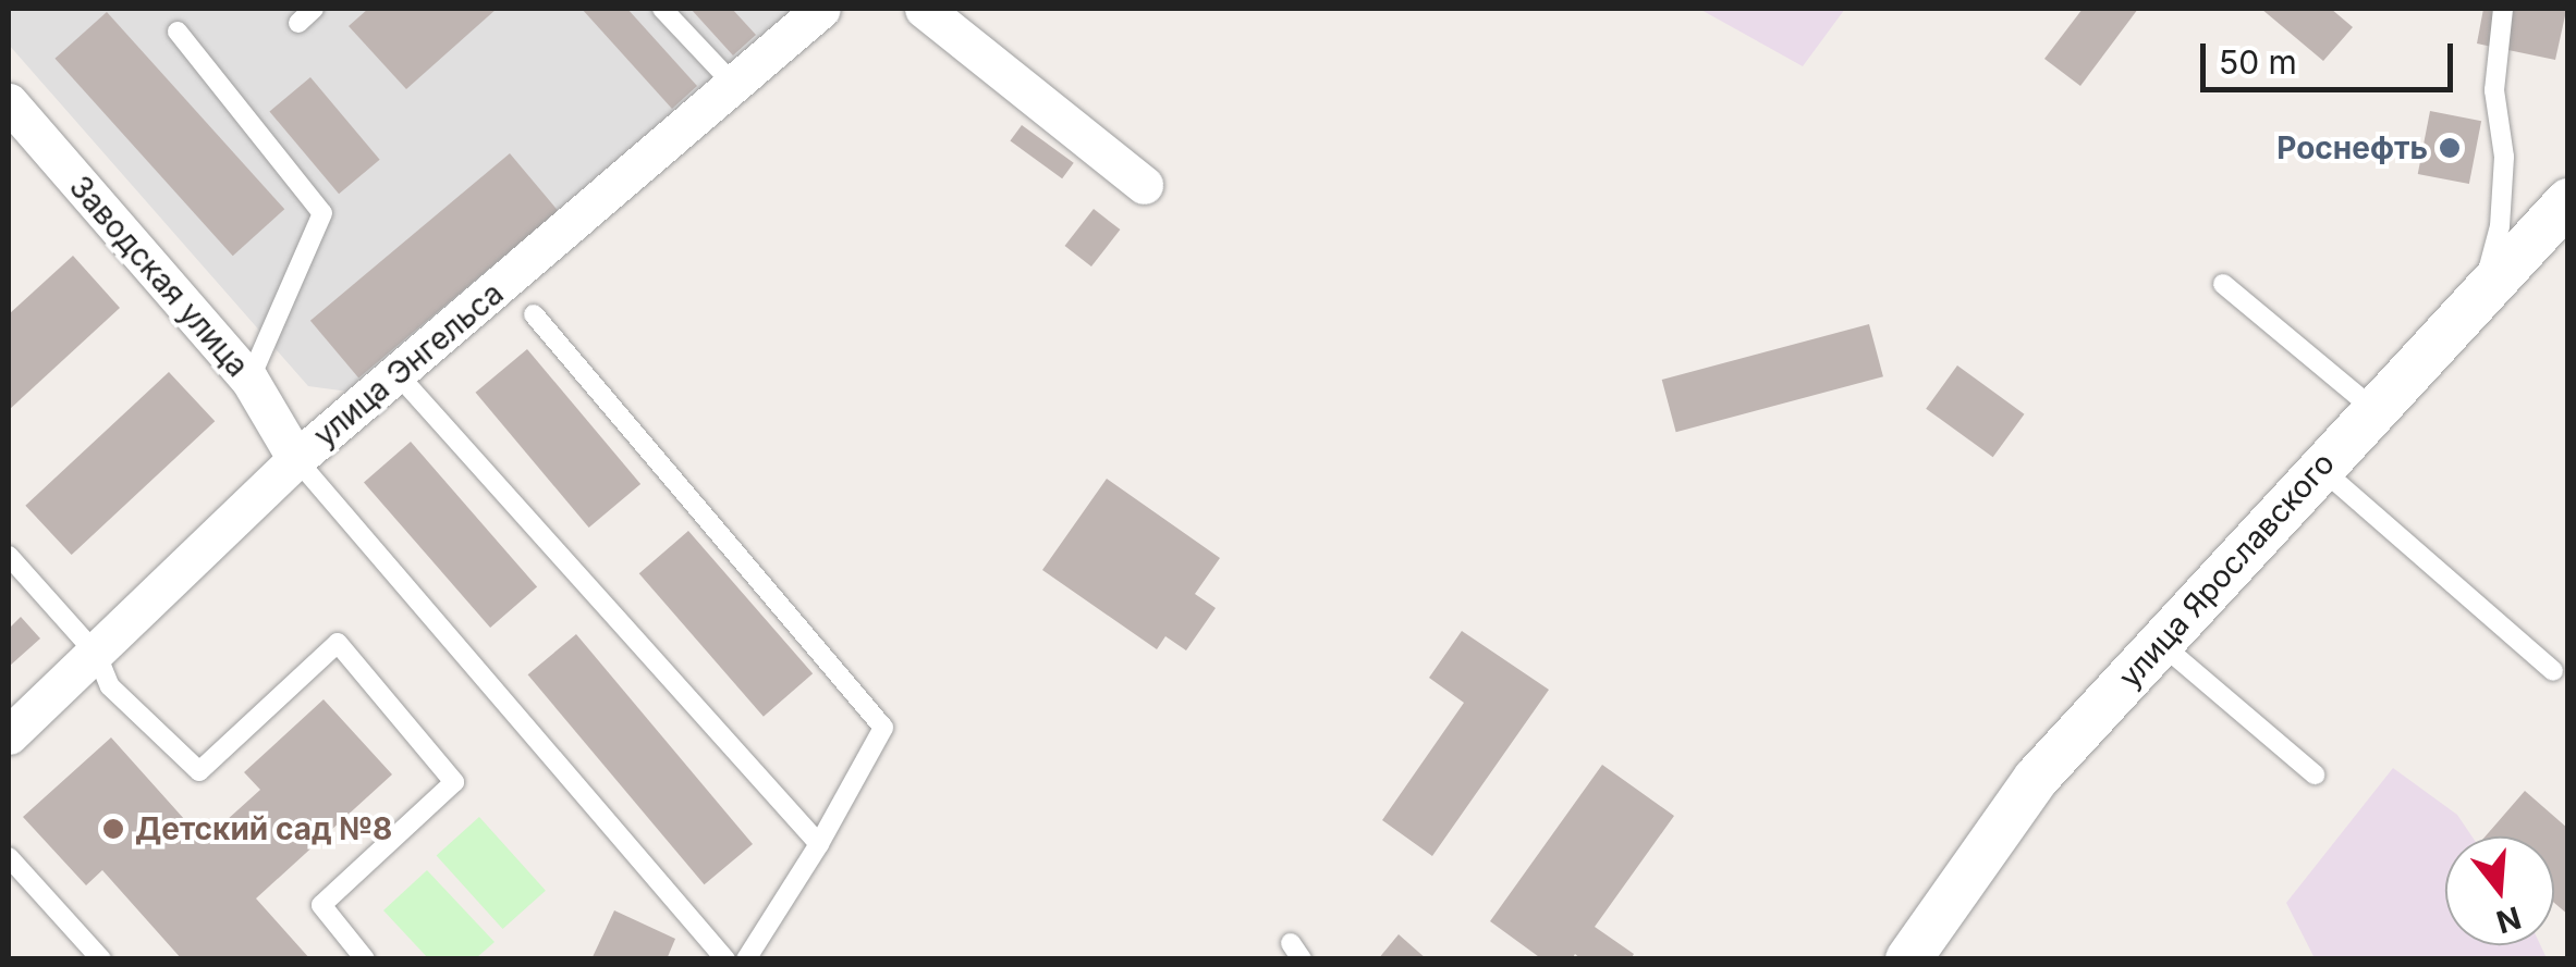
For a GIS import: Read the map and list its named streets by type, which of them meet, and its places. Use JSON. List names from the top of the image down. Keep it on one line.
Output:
{"streets":{"street":["Заводская улица","улица Энгельса","улица Ярославского"]},"crossings":[["Заводская улица","улица Энгельса"]],"places":["Роснефть","Детский сад №8"],"scale_bar":"50 m","north":"bottom"}
